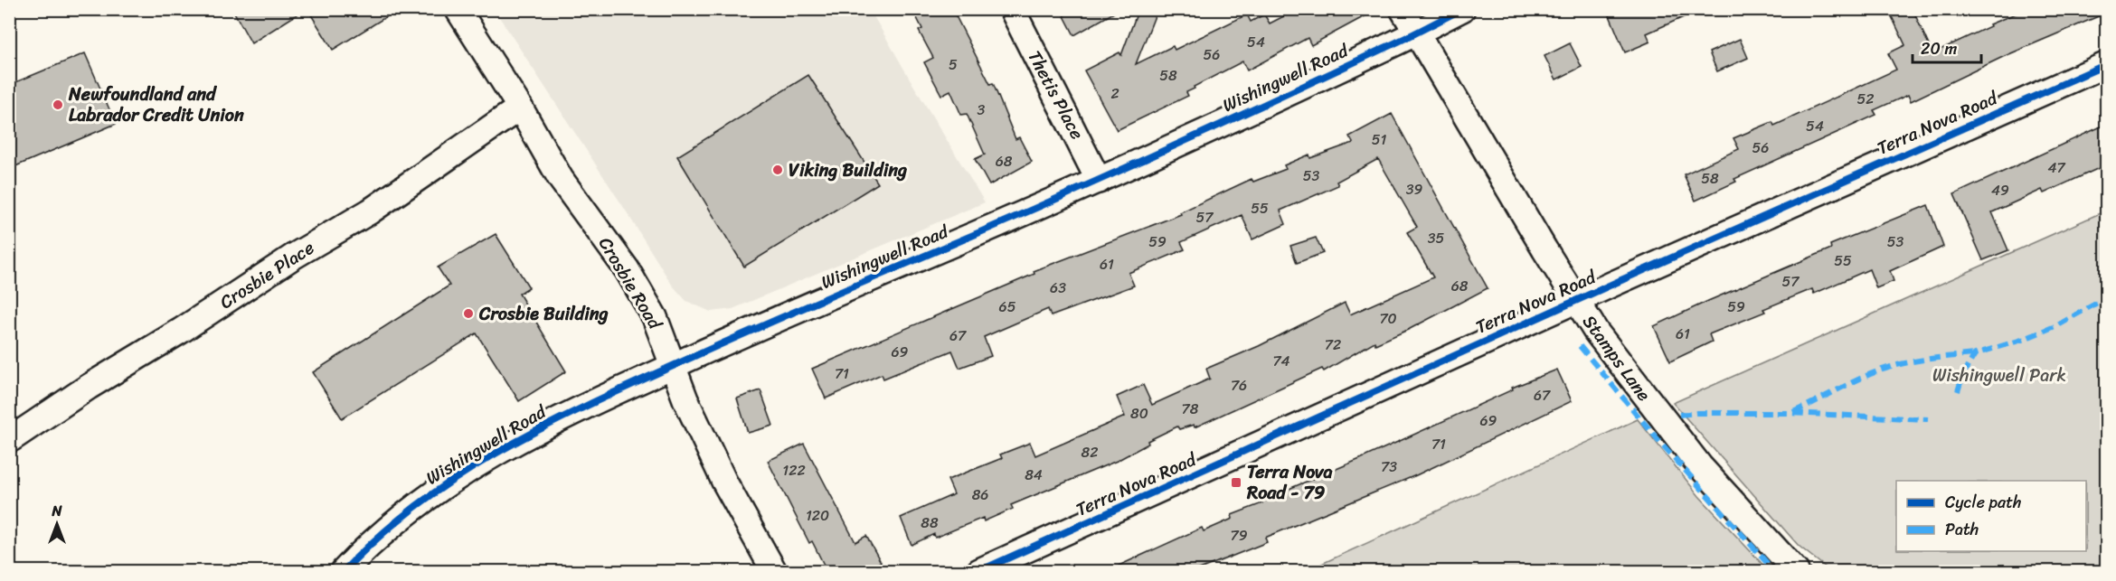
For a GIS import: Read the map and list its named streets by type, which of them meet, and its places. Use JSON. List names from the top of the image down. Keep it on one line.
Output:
{"streets":{"street":["Wishingwell Road","Thetis Place","Terra Nova Road","Crosbie Place","Crosbie Road","Stamps Lane"]},"crossings":[["Wishingwell Road","Thetis Place"],["Wishingwell Road","Crosbie Road"],["Wishingwell Road","Stamps Lane"],["Terra Nova Road","Stamps Lane"],["Crosbie Place","Crosbie Road"]],"parks":["Wishingwell Park"],"places":{"other":["Newfoundland and Labrador Credit Union","Viking Building","Crosbie Building"],"transit":["Terra Nova Road - 79"]},"house_numbers":["54","56","5","58","2","52","3","54","51","56","68","47","53","58","39","49","55","57","35","59","53","55","61","57","68","63","65","59","70","61","67","72","69","74","71","76","67","78","80","69","71","82","73","122","84","86","120","88","79"],"legend":["Cycle path","Path"],"scale_bar":"20 m","north":"top"}
